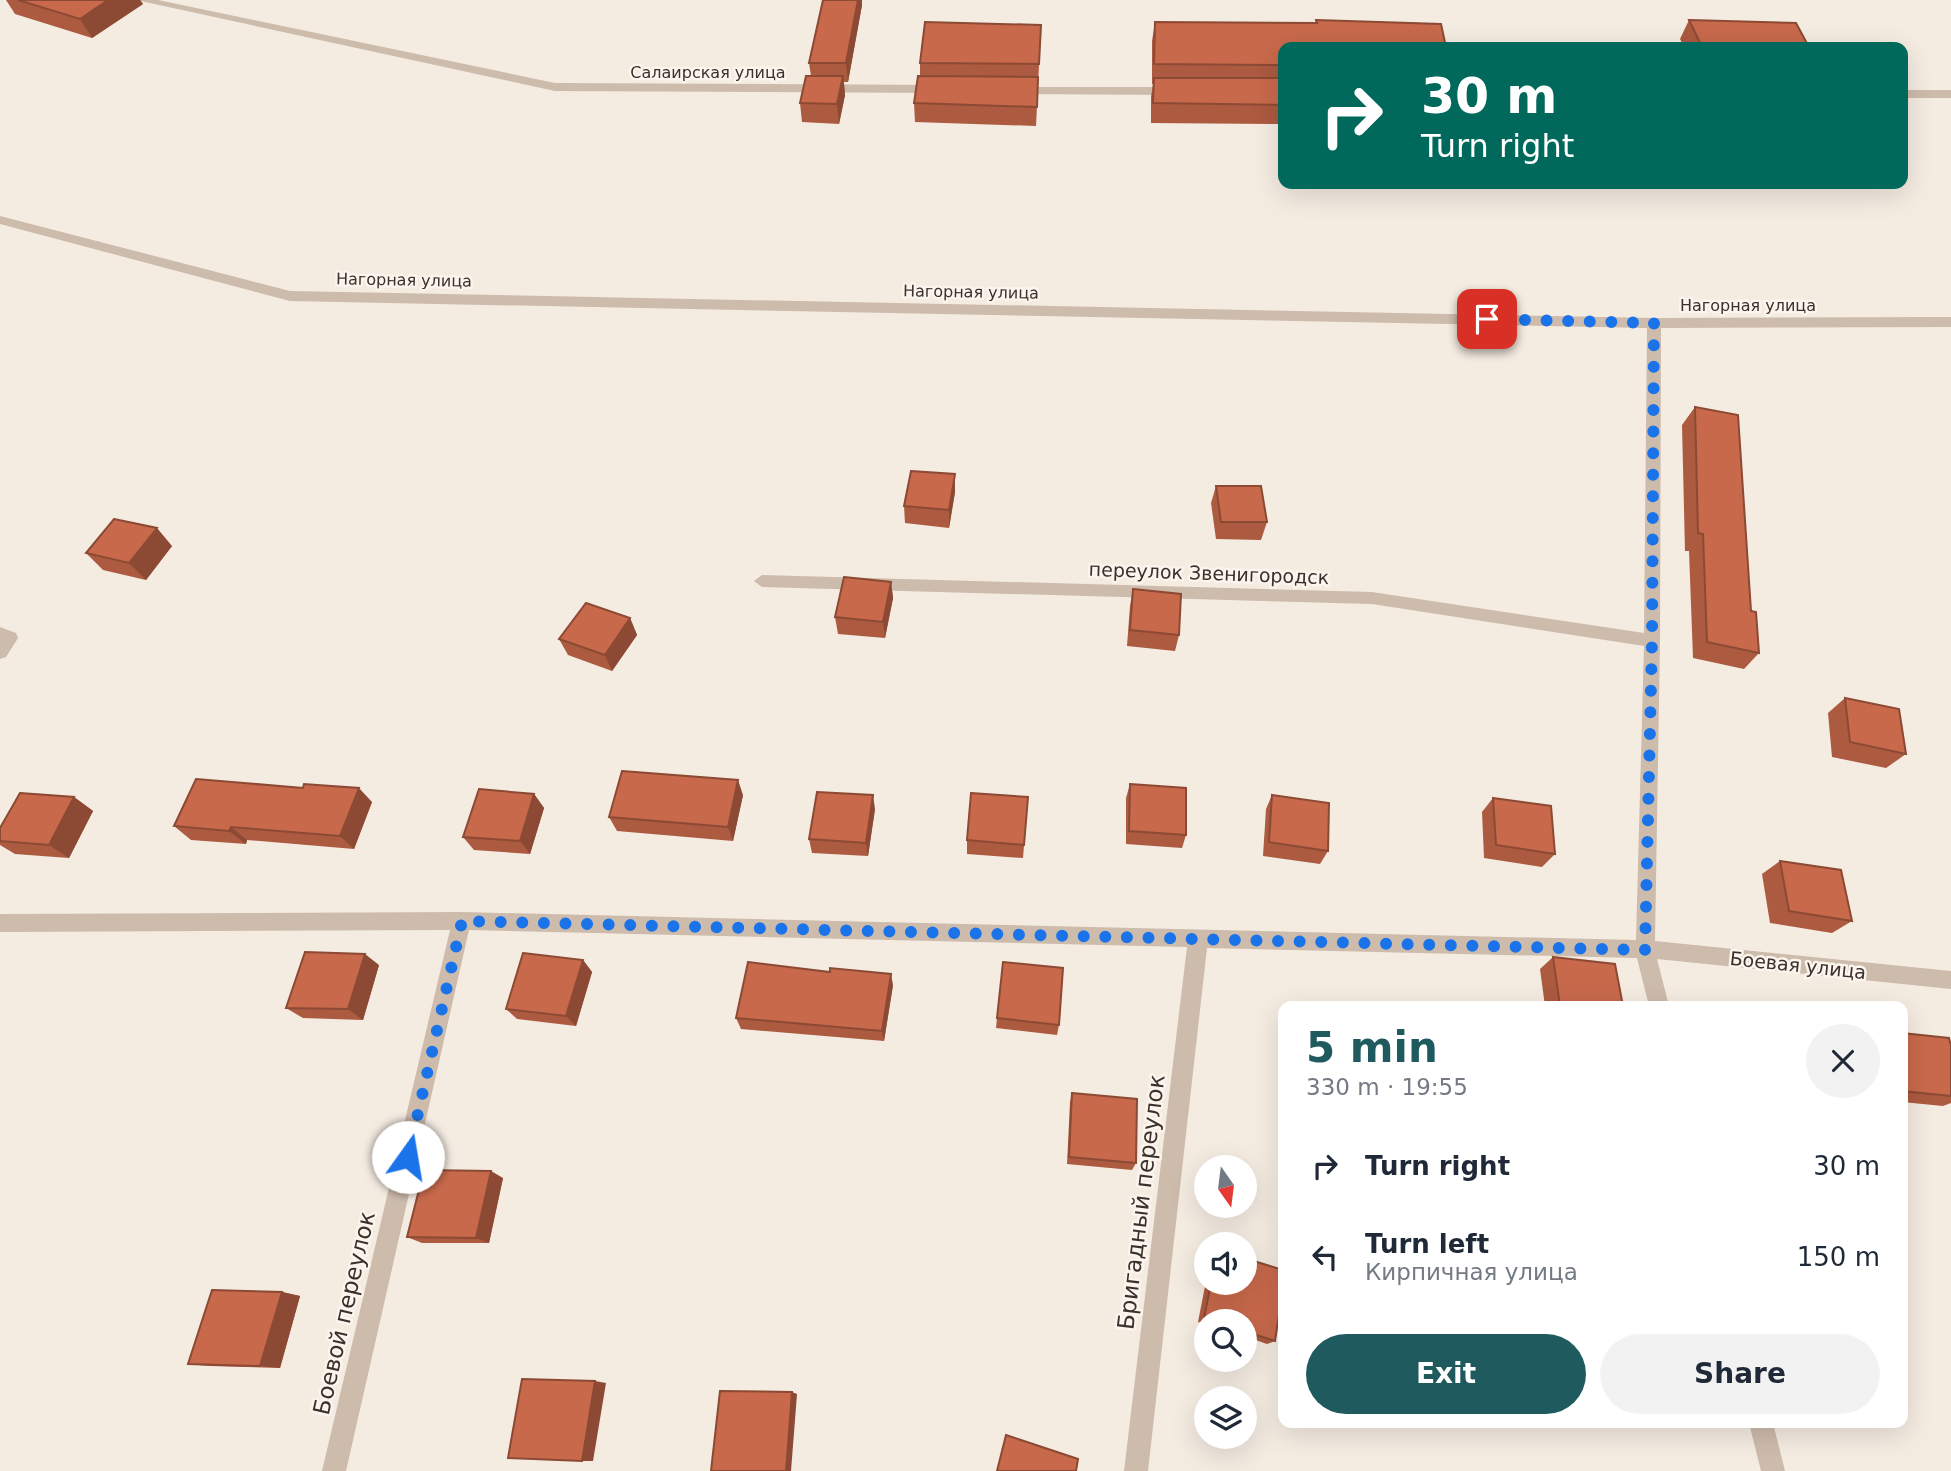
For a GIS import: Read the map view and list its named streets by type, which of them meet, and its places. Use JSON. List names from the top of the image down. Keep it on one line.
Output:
{"streets":{"street":["Салаирская улица","Нагорная улица","переулок Звенигородск","Боевая улица","Бригадный переулок","Боевой переулок"]},"crossings":[["Боевая улица","Бригадный переулок"],["Боевая улица","Боевой переулок"]],"north":"bottom","page":{"turn":["30 m","Turn right"],"heading":["5 min","330 m · 19:55"],"list":[{"name":"Turn right","value":"30 m"},{"name":"Turn left","note":"Кирпичная улица","value":"150 m"}],"buttons":["Exit","Share"]}}
